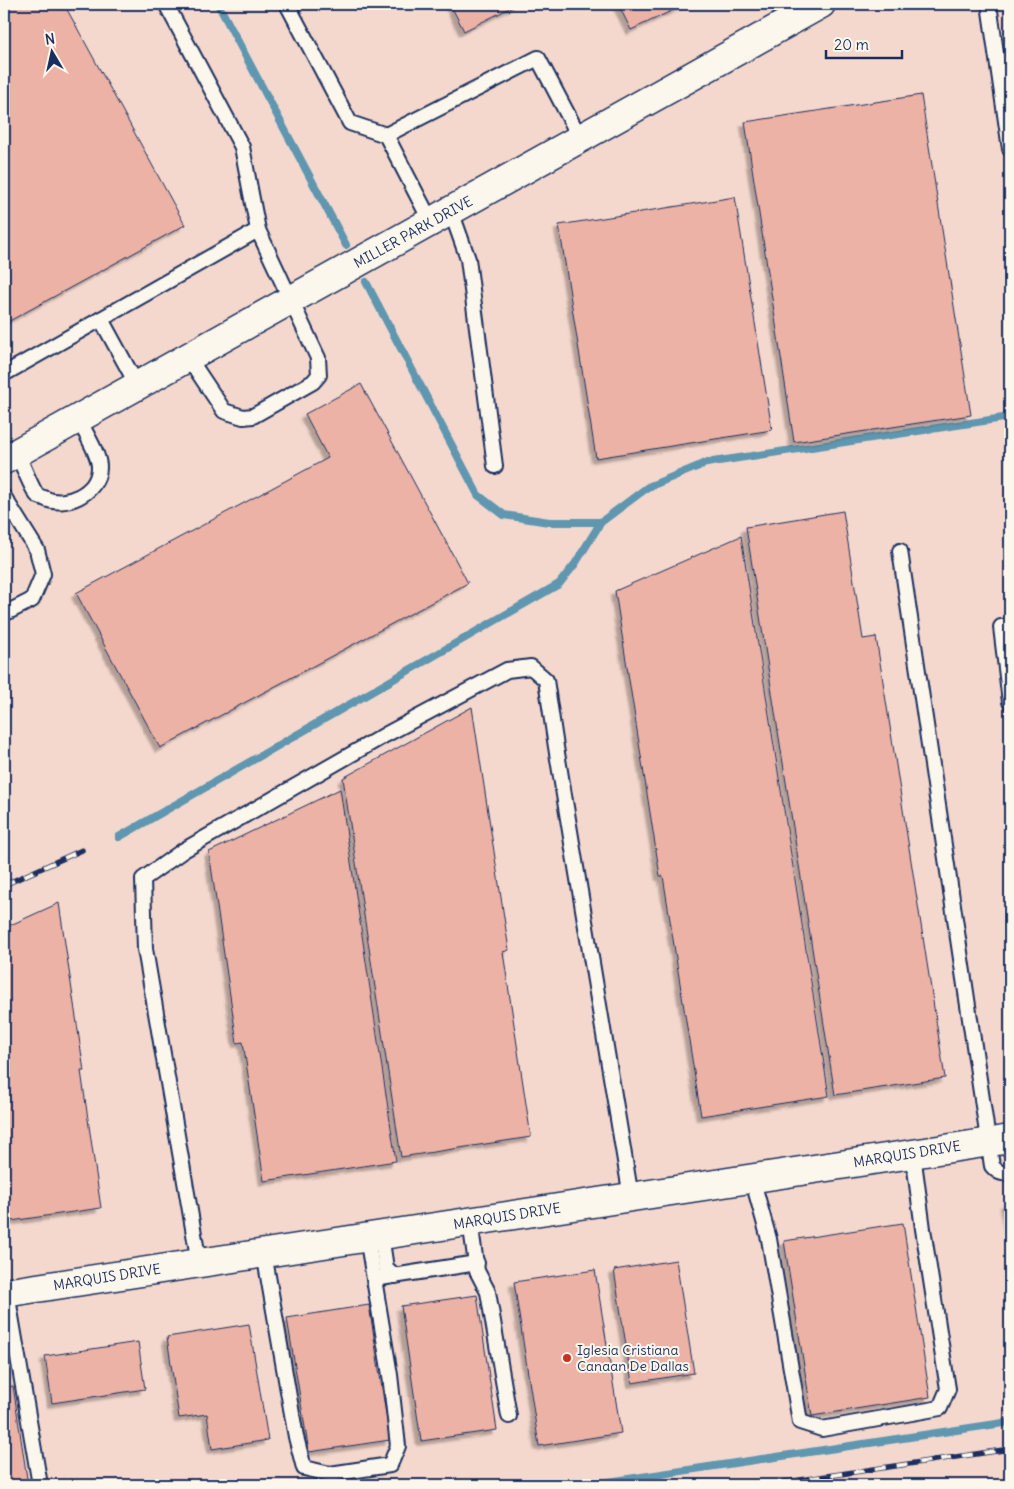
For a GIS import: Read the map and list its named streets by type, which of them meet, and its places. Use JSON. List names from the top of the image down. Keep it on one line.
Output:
{"streets":{"street":["MILLER PARK DRIVE","MARQUIS DRIVE"]},"places":["Iglesia Cristiana Canaan De Dallas"],"scale_bar":"20 m","north":"top"}
